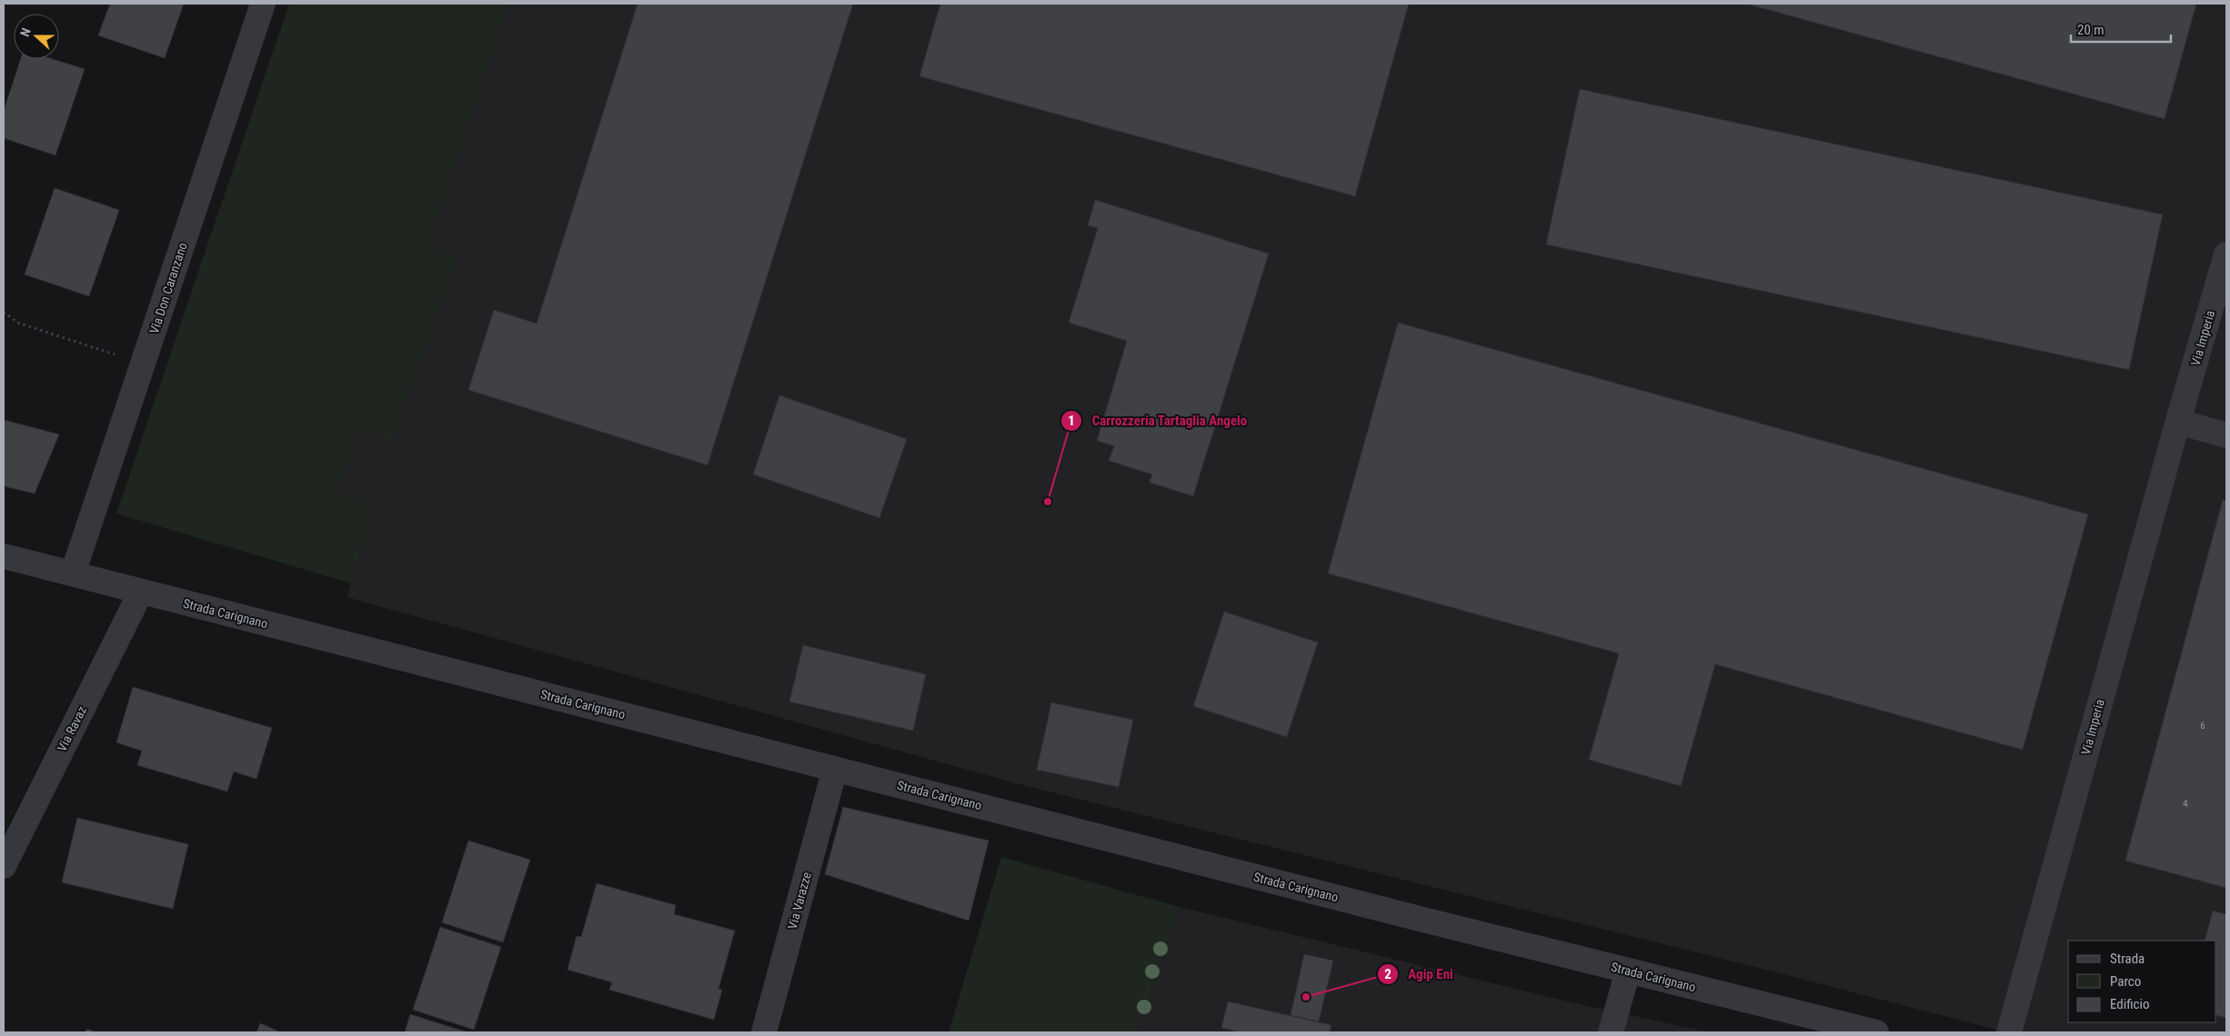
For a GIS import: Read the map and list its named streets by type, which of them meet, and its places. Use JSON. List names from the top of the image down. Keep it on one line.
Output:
{"streets":{"street":["Via Don Caranzano","Via Imperia","Strada Carignano","Via Ravaz","Via Varazze"]},"crossings":[["Via Don Caranzano","Strada Carignano"],["Strada Carignano","Via Ravaz"],["Strada Carignano","Via Varazze"]],"places":["Carrozzeria Tartaglia Angelo","Agip Eni"],"house_numbers":["6","4"],"legend":["Strada","Parco","Edificio"],"scale_bar":"20 m","north":"left"}
